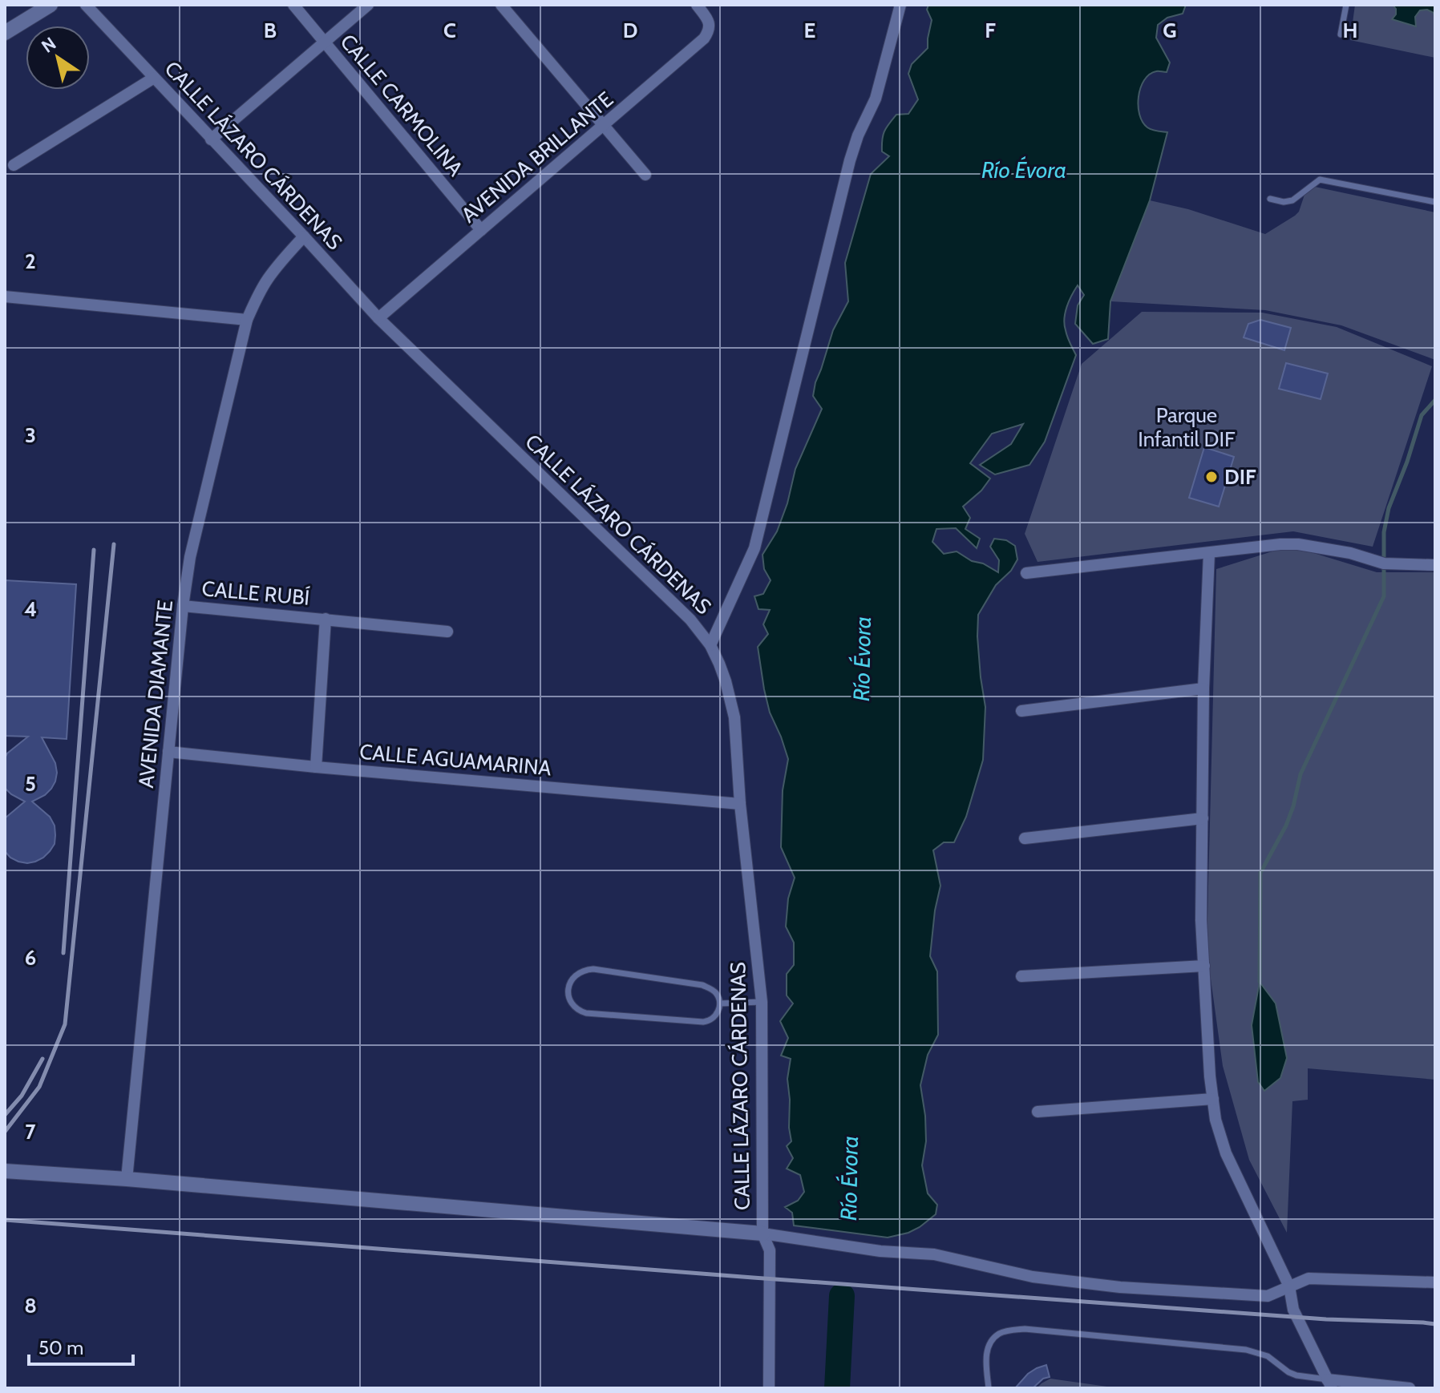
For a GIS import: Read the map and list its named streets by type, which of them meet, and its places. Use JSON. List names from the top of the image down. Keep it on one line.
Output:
{"streets":{"street":["CALLE CARMOLINA","CALLE LÁZARO CÁRDENAS","AVENIDA BRILLANTE","CALLE RUBÍ","AVENIDA DIAMANTE","CALLE AGUAMARINA"]},"crossings":[["CALLE CARMOLINA","AVENIDA BRILLANTE"],["CALLE LÁZARO CÁRDENAS","AVENIDA BRILLANTE"],["CALLE LÁZARO CÁRDENAS","AVENIDA DIAMANTE"],["CALLE LÁZARO CÁRDENAS","CALLE AGUAMARINA"],["CALLE RUBÍ","AVENIDA DIAMANTE"],["AVENIDA DIAMANTE","CALLE AGUAMARINA"]],"water":["Río Évora"],"parks":["Parque Infantil DIF"],"places":["DIF"],"scale_bar":"50 m","north":"top left","grid":{"columns":["B","C","D","E","F","G","H"],"rows":["2","3","4","5","6","7","8"]}}
